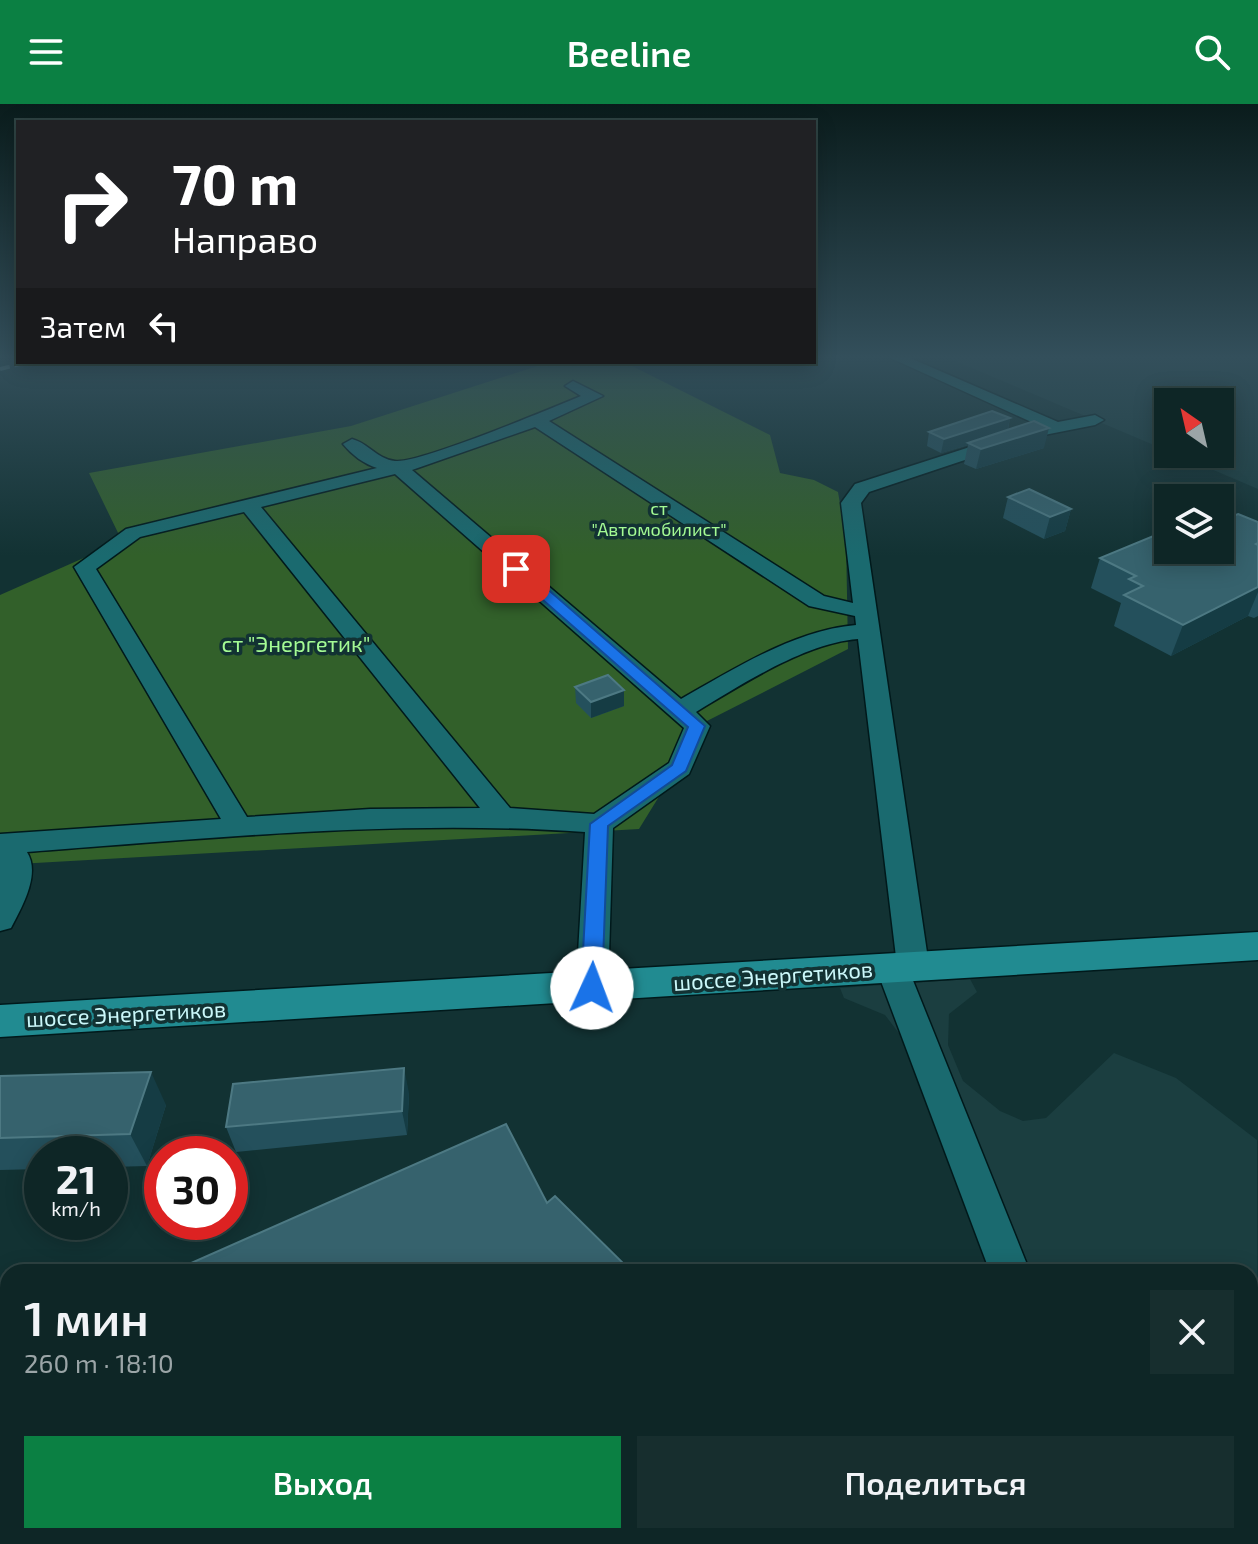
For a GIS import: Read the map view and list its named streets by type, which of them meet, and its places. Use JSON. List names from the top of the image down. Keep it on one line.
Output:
{"streets":{"main road":["шоссе Энергетиков"]},"parks":["ст \"Автомобилист\"","ст \"Энергетик\""],"north":"top left","page":{"header":"Beeline","turn":["70 m","Направо"],"then":"Затем","speed":"21 km/h","limit":"30","heading":["1 мин","260 m · 18:10"],"buttons":["Выход","Поделиться"]}}
